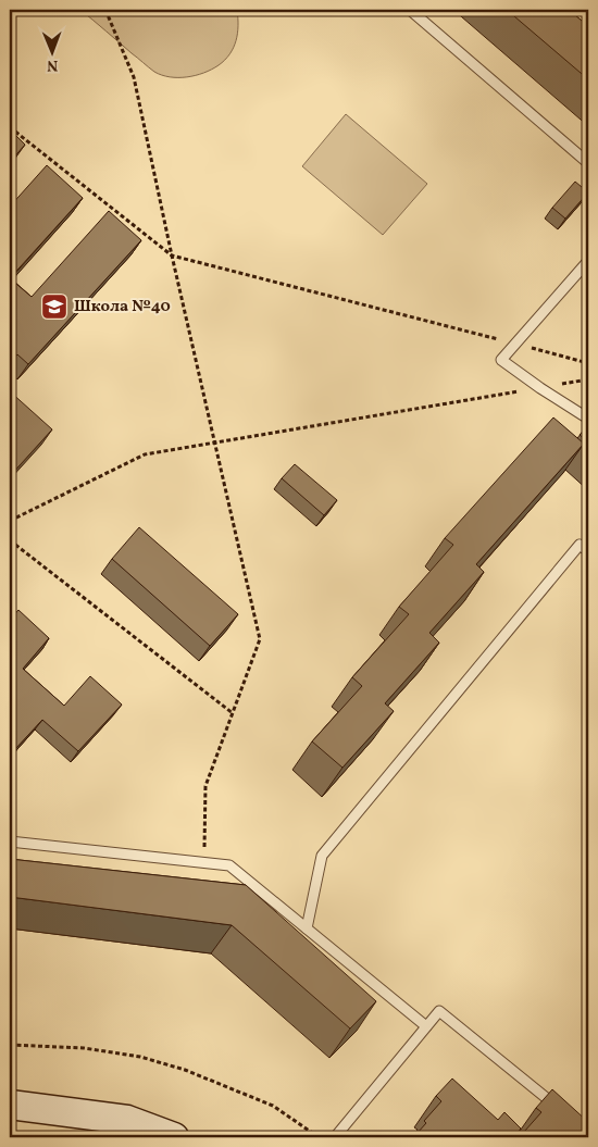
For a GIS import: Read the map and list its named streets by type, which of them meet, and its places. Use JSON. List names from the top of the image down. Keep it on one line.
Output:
{"places":{"school or university":["Школа №40"]},"north":"bottom"}
